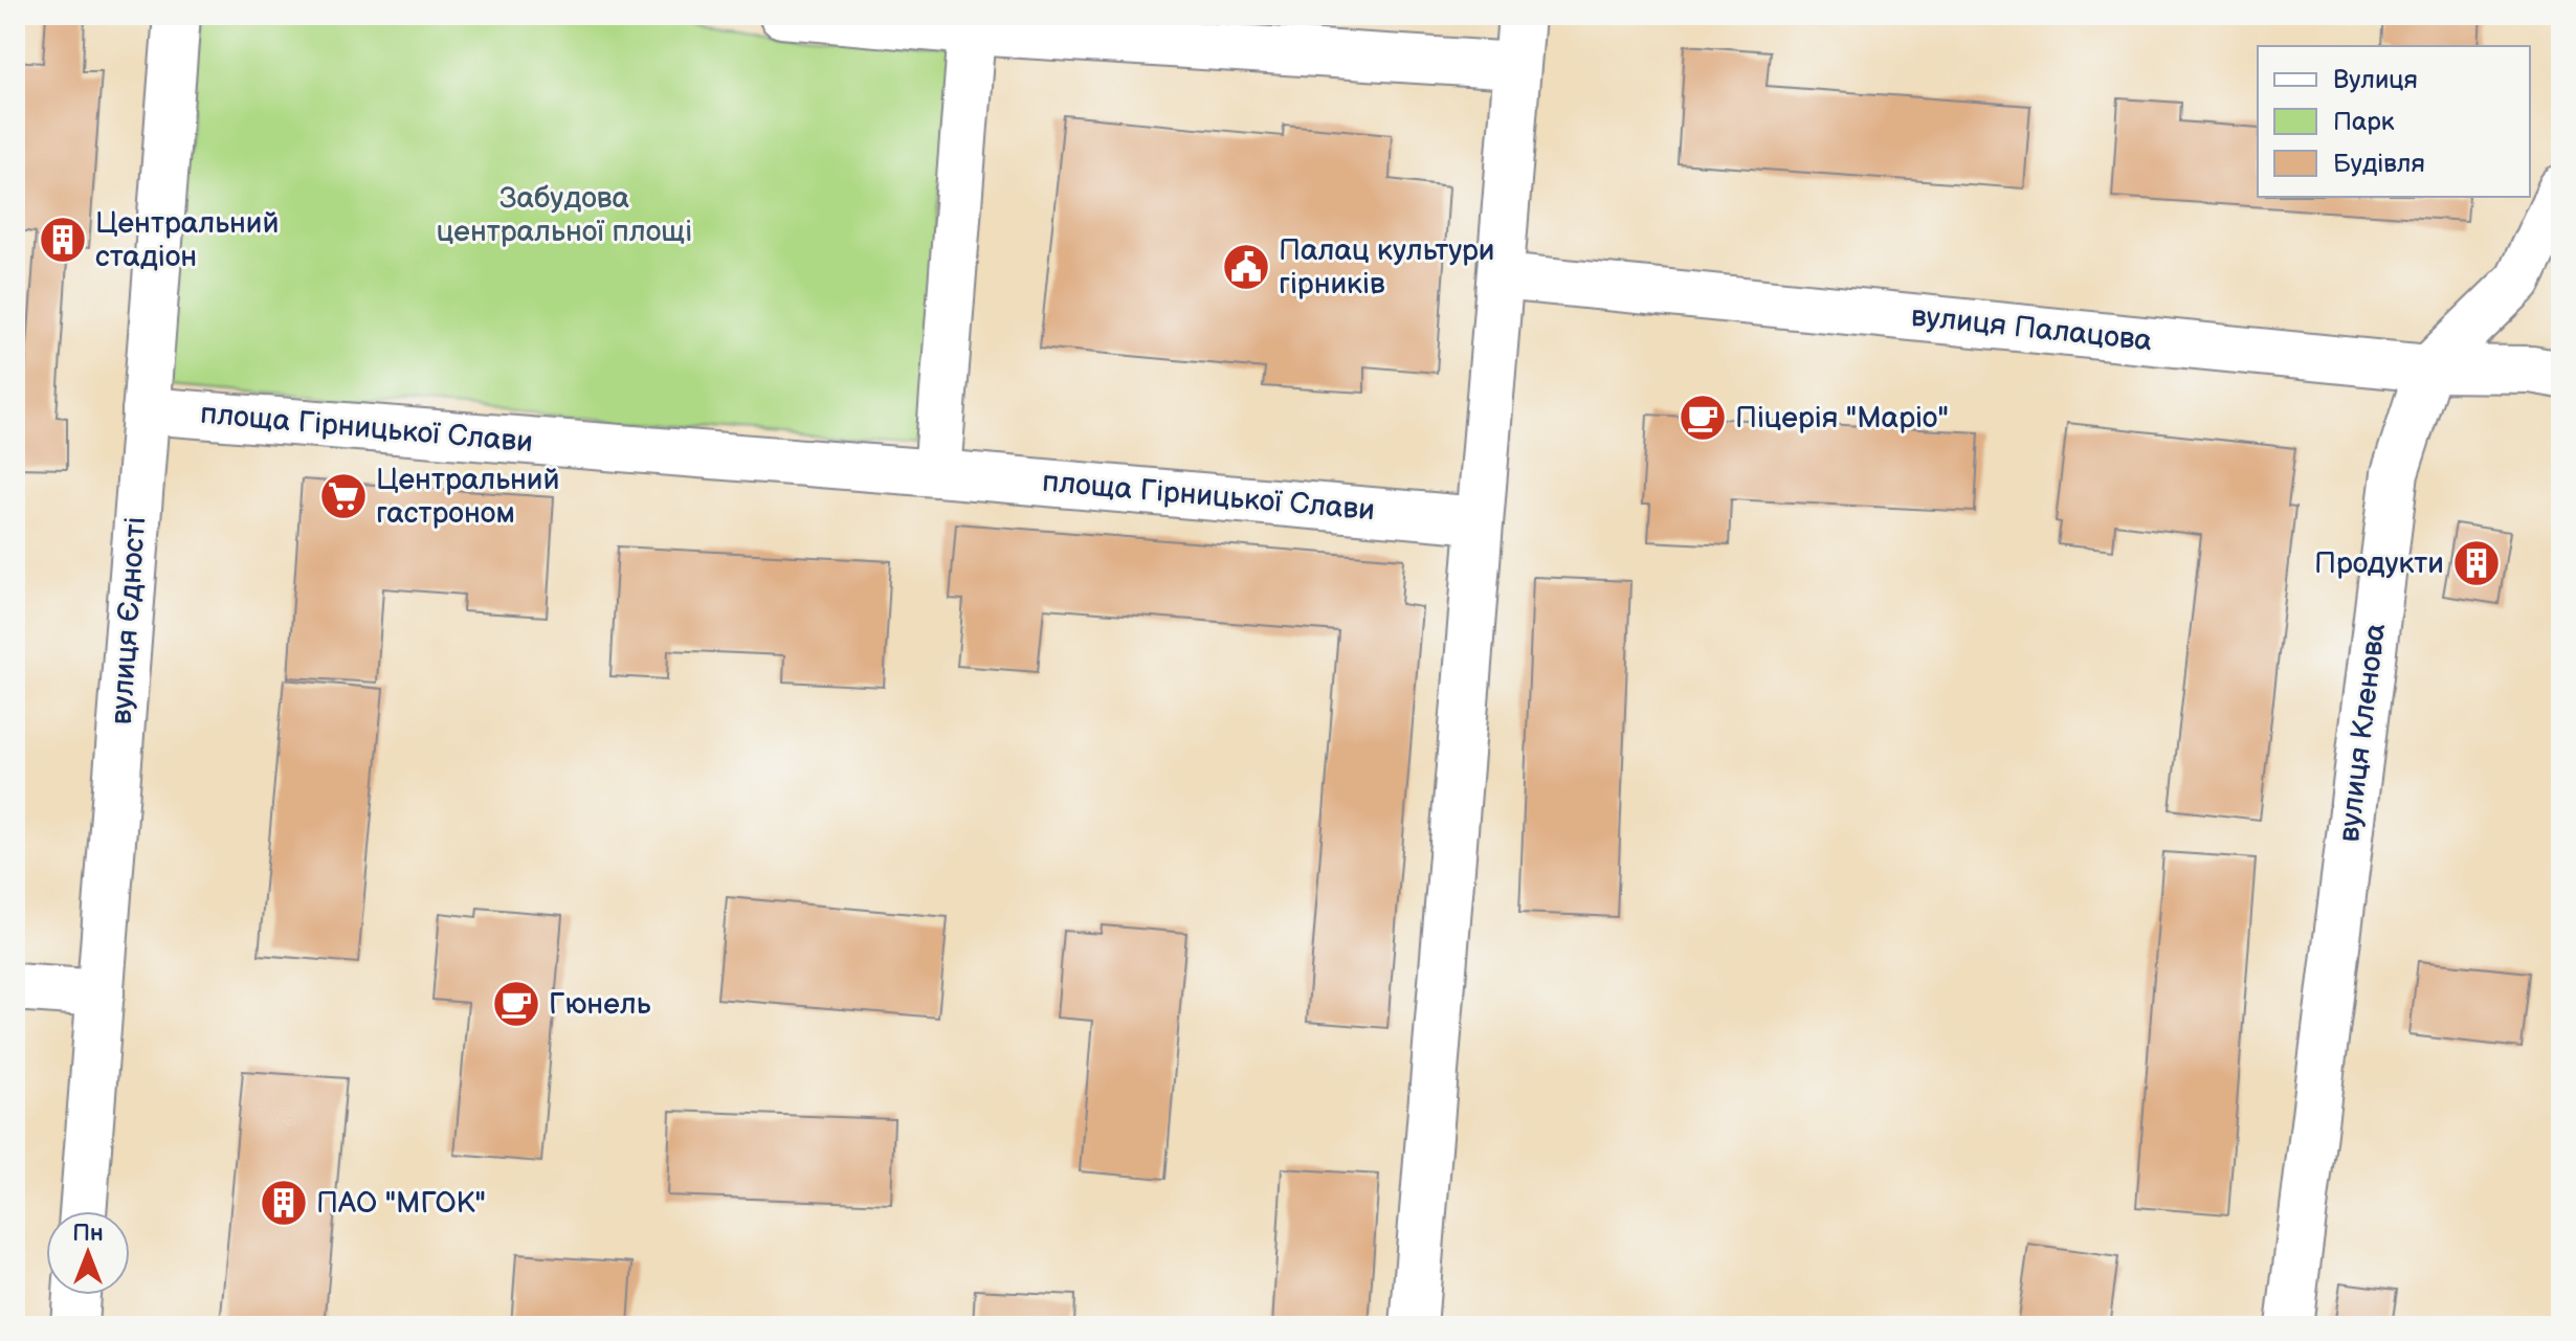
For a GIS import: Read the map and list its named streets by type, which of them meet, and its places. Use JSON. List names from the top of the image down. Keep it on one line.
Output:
{"streets":{"street":["вулиця Палацова","площа Гірницької Слави","вулиця Єдності","вулиця Кленова"]},"crossings":[["вулиця Палацова","вулиця Кленова"],["площа Гірницької Слави","вулиця Єдності"]],"parks":["Забудова центральної площі"],"places":{"building":["Центральний стадіон","Продукти","ПАО \"МГОК\""],"public building":["Палац культури гірників"],"cafe":["Піцерія \"Маріо\"","Гюнель"],"supermarket":["Центральний гастроном"]},"legend":["Вулиця","Парк","Будівля"],"north":"top"}
